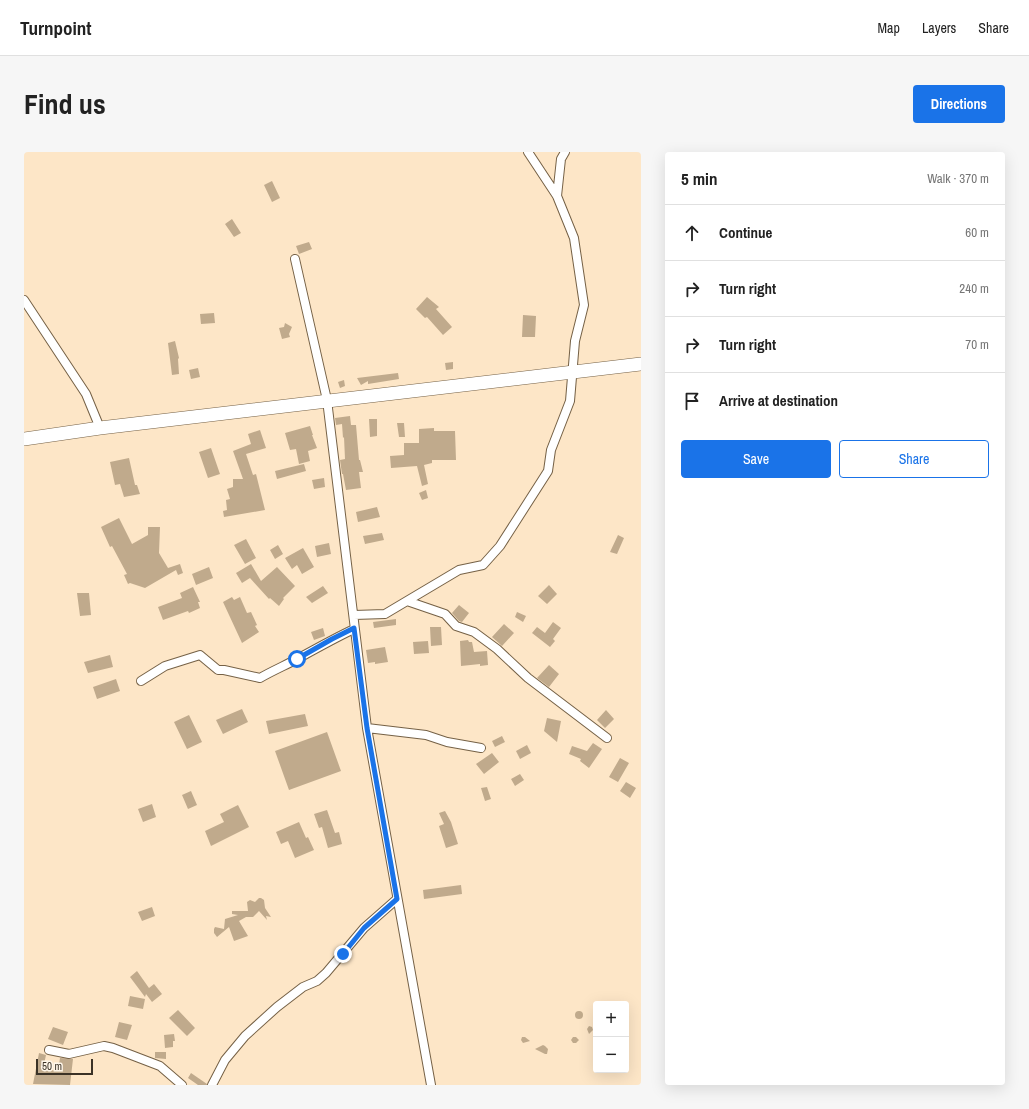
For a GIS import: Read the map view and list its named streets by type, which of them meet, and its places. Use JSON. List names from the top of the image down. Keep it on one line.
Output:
{"scale_bar":"50 m","page":{"header":"Turnpoint","nav":["Map","Layers","Share"],"title":"Find us","buttons":["Directions",["Save","Share"]],"heading":["5 min","Walk · 370 m"],"list":[["Continue","60 m"],["Turn right","240 m"],["Turn right","70 m"],"Arrive at destination"],"map_buttons":["+","−"],"scale":"50 m"}}
